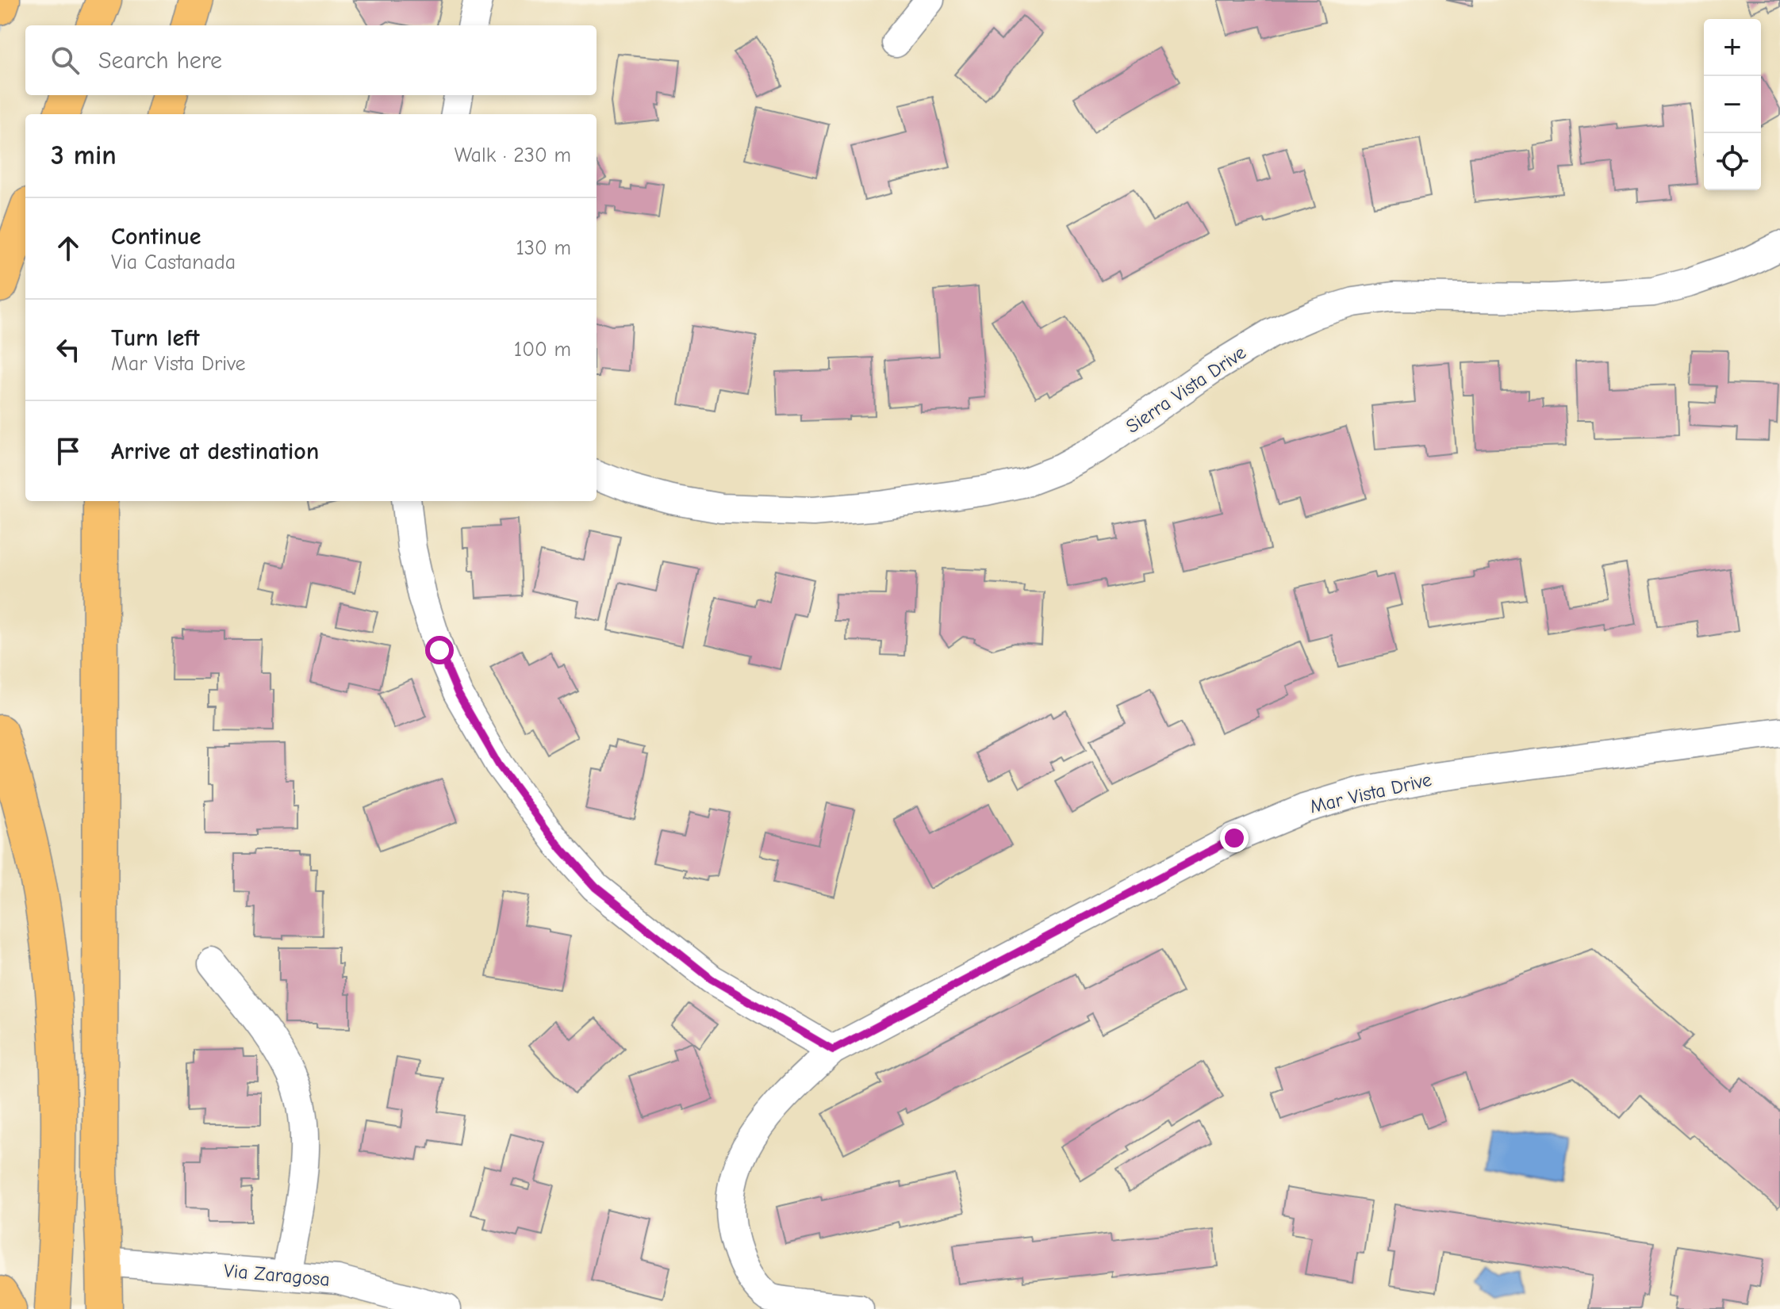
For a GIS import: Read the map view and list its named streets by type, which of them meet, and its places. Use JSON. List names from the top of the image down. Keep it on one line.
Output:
{"streets":{"street":["Sierra Vista Drive","Mar Vista Drive","Via Zaragosa"]},"page":{"map_buttons":["+","−"],"search":"Search here","heading":["3 min","Walk · 230 m"],"list":[["Continue","Via Castanada","130 m"],["Turn left","Mar Vista Drive","100 m"],"Arrive at destination"]}}
